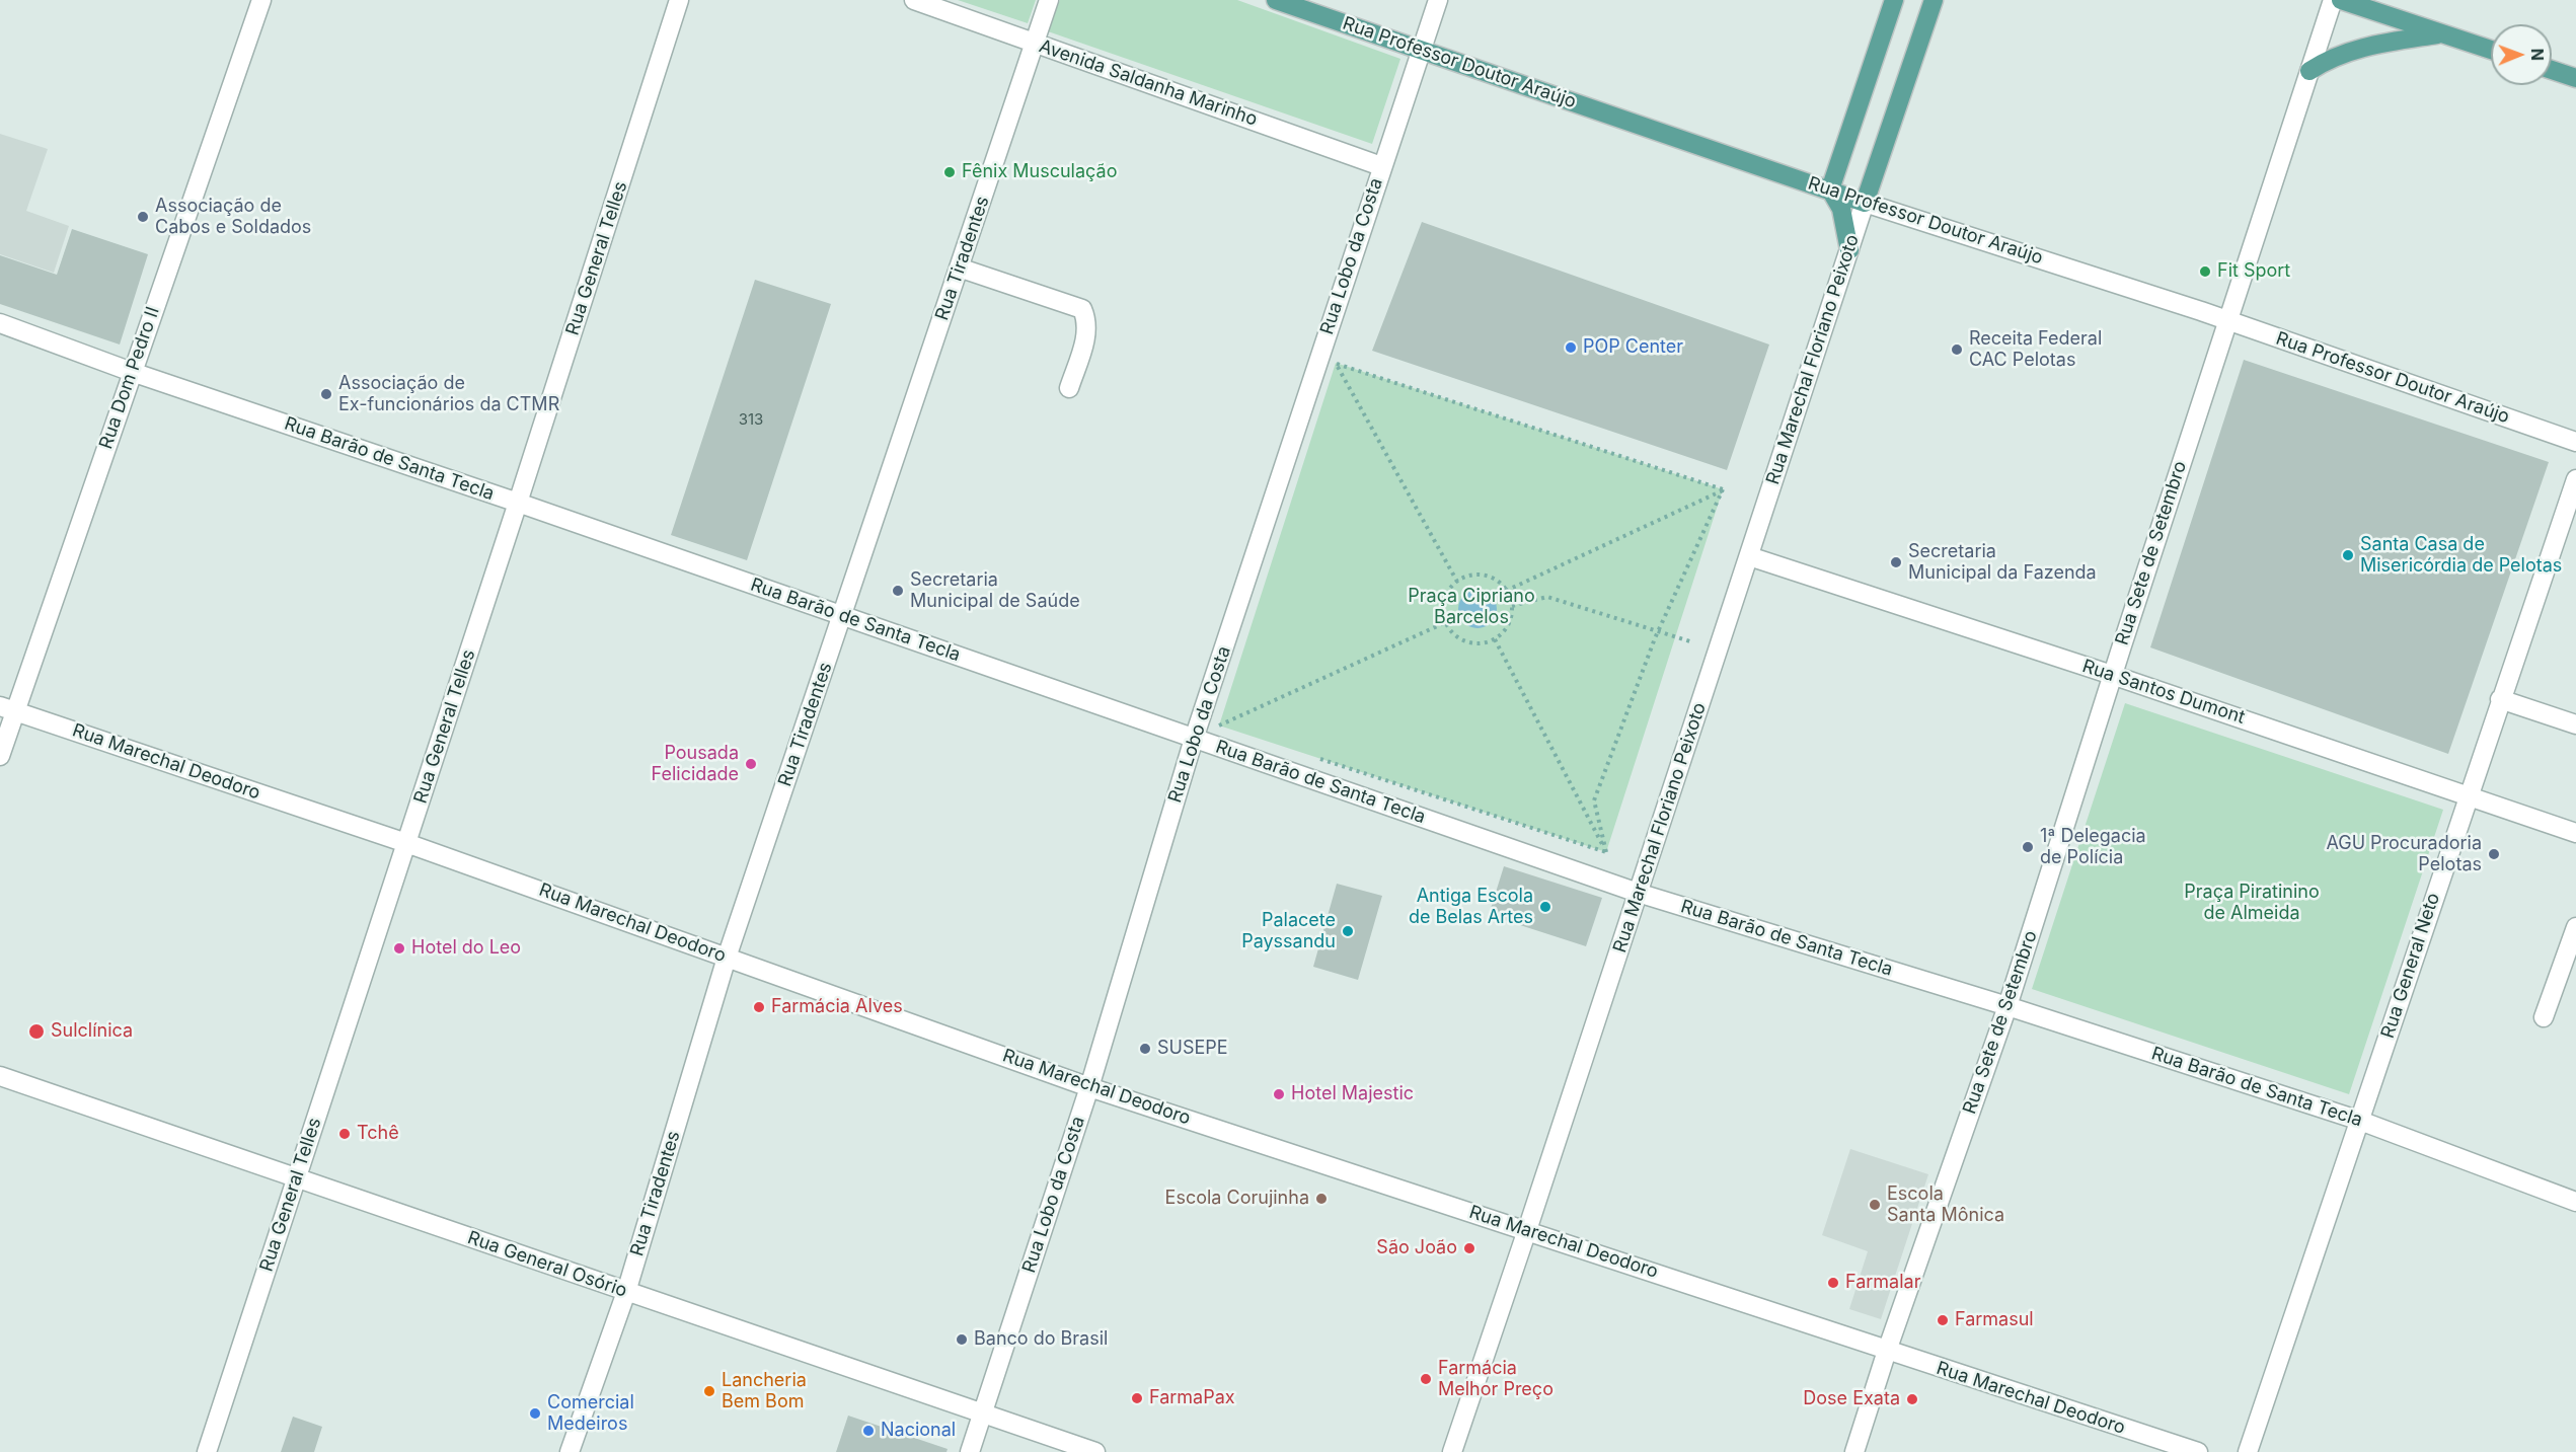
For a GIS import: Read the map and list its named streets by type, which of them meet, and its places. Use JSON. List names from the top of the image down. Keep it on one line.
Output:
{"streets":{"main road":["Rua Professor Doutor Araújo"],"street":["Avenida Saldanha Marinho","Rua Lobo da Costa","Rua General Telles","Rua Tiradentes","Rua Marechal Floriano Peixoto","Rua Dom Pedro II","Rua Barão de Santa Tecla","Rua Sete de Setembro","Rua Santos Dumont","Rua Marechal Deodoro","Rua General Neto","Rua General Osório"]},"crossings":[["Rua Professor Doutor Araújo","Rua Lobo da Costa"],["Rua Professor Doutor Araújo","Rua Marechal Floriano Peixoto"],["Rua Professor Doutor Araújo","Rua Sete de Setembro"],["Avenida Saldanha Marinho","Rua Lobo da Costa"],["Avenida Saldanha Marinho","Rua Tiradentes"],["Rua Lobo da Costa","Rua Barão de Santa Tecla"],["Rua Lobo da Costa","Rua Marechal Deodoro"],["Rua Lobo da Costa","Rua General Osório"],["Rua General Telles","Rua Barão de Santa Tecla"],["Rua General Telles","Rua Marechal Deodoro"],["Rua General Telles","Rua General Osório"],["Rua Tiradentes","Rua Barão de Santa Tecla"],["Rua Tiradentes","Rua Marechal Deodoro"],["Rua Tiradentes","Rua General Osório"],["Rua Marechal Floriano Peixoto","Rua Barão de Santa Tecla"],["Rua Marechal Floriano Peixoto","Rua Santos Dumont"],["Rua Marechal Floriano Peixoto","Rua Marechal Deodoro"],["Rua Dom Pedro II","Rua Barão de Santa Tecla"],["Rua Dom Pedro II","Rua Marechal Deodoro"],["Rua Barão de Santa Tecla","Rua Sete de Setembro"],["Rua Barão de Santa Tecla","Rua General Neto"],["Rua Sete de Setembro","Rua Santos Dumont"],["Rua Sete de Setembro","Rua Marechal Deodoro"],["Rua Santos Dumont","Rua General Neto"]],"parks":["Praça Cipriano Barcelos","Praça Piratinino de Almeida"],"places":["Fênix Musculação","Associação de Cabos e Soldados","Fit Sport","POP Center","Receita Federal CAC Pelotas","Associação de Ex-funcionários da CTMR","Santa Casa de Misericórdia de Pelotas","Secretaria Municipal da Fazenda","Secretaria Municipal de Saúde","Pousada Felicidade","1ª Delegacia de Polícia","AGU Procuradoria Pelotas","Antiga Escola de Belas Artes","Palacete Payssandu","Hotel do Leo","Farmácia Alves","Sulclínica","SUSEPE","Hotel Majestic","Tchê","Escola Corujinha","Escola Santa Mônica","São João","Farmalar","Farmasul","Banco do Brasil","Farmácia Melhor Preço","Lancheria Bem Bom","FarmaPax","Dose Exata","Comercial Medeiros","Nacional"],"house_numbers":["313"],"north":"right"}
